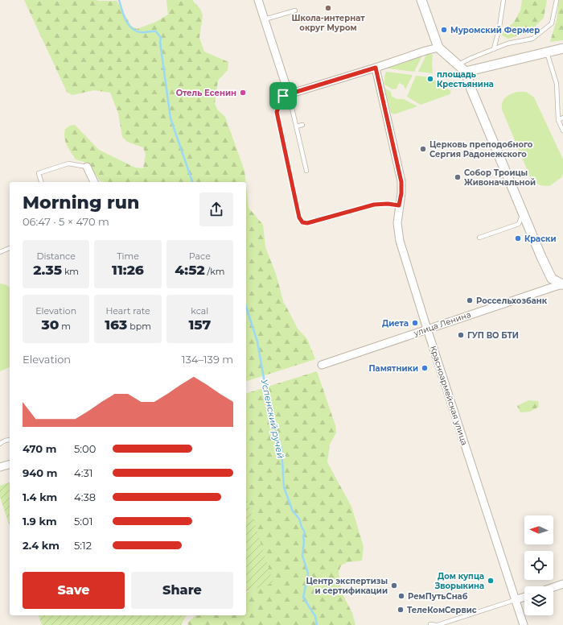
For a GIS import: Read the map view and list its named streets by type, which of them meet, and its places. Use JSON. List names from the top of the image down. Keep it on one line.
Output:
{"streets":{"street":["улица Ленина","Красноармейская улица"]},"crossings":[["улица Ленина","Красноармейская улица"]],"water":["Успенский ручей"],"places":["Школа-интернат округ Муром","Муромский Фермер","площадь Крестьянина","Отель Есенин","Церковь преподобного Сергия Радонежского","Собор Троицы Живоначальной","Краски","Россельхозбанк","Диета","ГУП ВО БТИ","Памятники","Дом купца Зворыкина","Центр экспертизы и сертификации","РемПутьСнаб","ТелеКомСервис"],"north":"left","page":{"heading":["Morning run","06:47 · 5 × 470 m"],"stats":[["Distance","2.35 km"],["Time","11:26"],["Pace","4:52 /km"],["Elevation","30 m"],["Heart rate","163 bpm"],["kcal","157"]],"chart":["Elevation","134–139 m"],"list":[{"name":"470 m","note":"5:00"},{"name":"940 m","note":"4:31"},{"name":"1.4 km","note":"4:38"},{"name":"1.9 km","note":"5:01"},{"name":"2.4 km","note":"5:12"}],"buttons":["Save","Share"]}}
